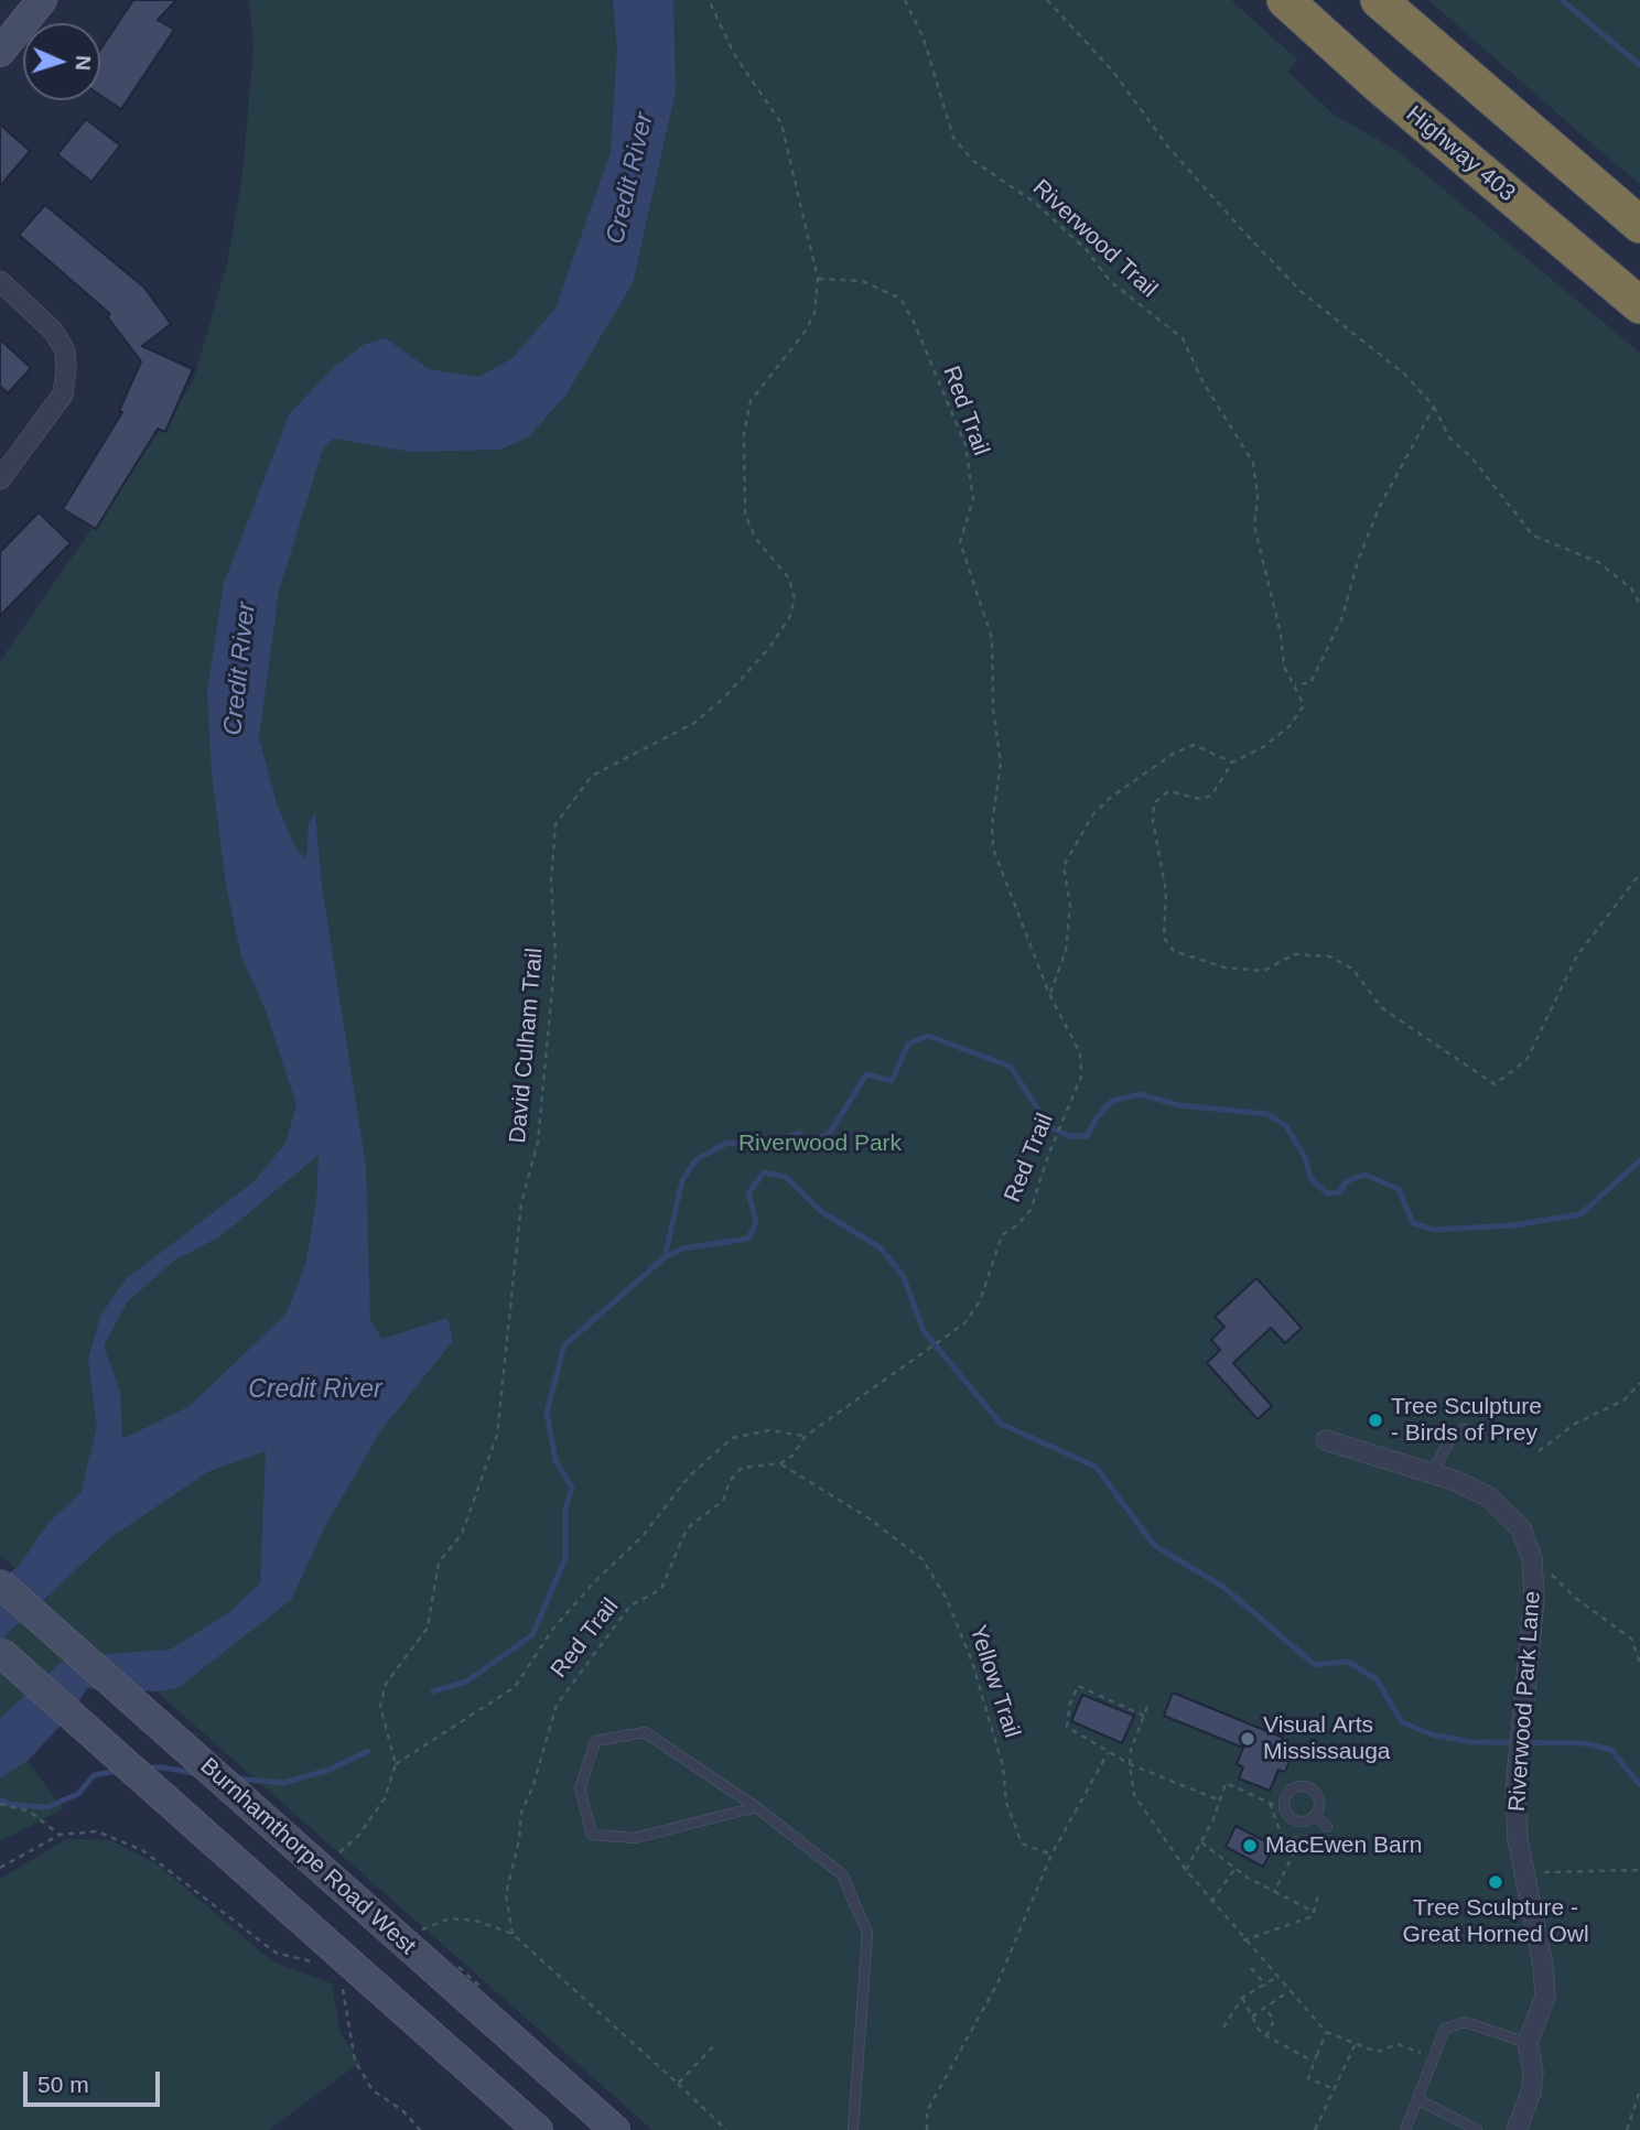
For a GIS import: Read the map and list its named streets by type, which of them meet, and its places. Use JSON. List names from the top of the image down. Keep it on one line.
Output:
{"streets":{"highway":["Highway 403"],"main road":["Burnhamthorpe Road West"],"street":["Riverwood Park Lane"],"path":["Riverwood Trail","Red Trail","David Culham Trail","Yellow Trail"]},"crossings":[["Red Trail","David Culham Trail"],["Red Trail","Yellow Trail"]],"water":["Credit River"],"parks":["Riverwood Park"],"places":["Tree Sculpture - Birds of Prey","Visual Arts Mississauga","MacEwen Barn","Tree Sculpture - Great Horned Owl"],"scale_bar":"50 m","north":"right"}
